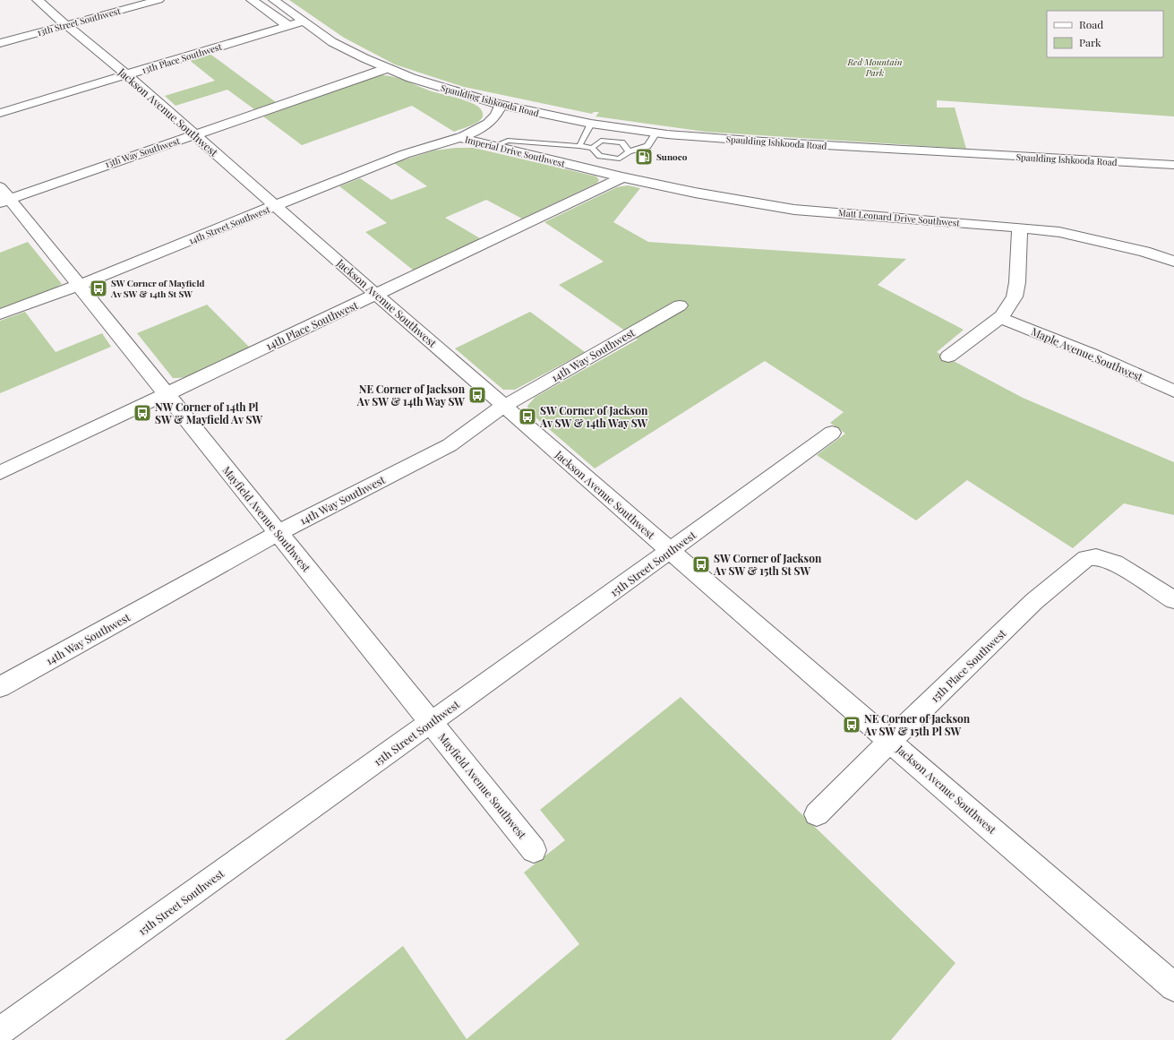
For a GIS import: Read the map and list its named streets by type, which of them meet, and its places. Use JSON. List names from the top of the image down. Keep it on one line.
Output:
{"streets":{"street":["13th Street Southwest","13th Place Southwest","Spaulding Ishkooda Road","Jackson Avenue Southwest","Imperial Drive Southwest","13th Way Southwest","Matt Leonard Drive Southwest","14th Street Southwest","14th Place Southwest","Maple Avenue Southwest","14th Way Southwest","Mayfield Avenue Southwest","15th Street Southwest","15th Place Southwest"]},"crossings":[["13th Street Southwest","Jackson Avenue Southwest"],["13th Place Southwest","Spaulding Ishkooda Road"],["13th Place Southwest","Jackson Avenue Southwest"],["Spaulding Ishkooda Road","Imperial Drive Southwest"],["Spaulding Ishkooda Road","13th Way Southwest"],["Jackson Avenue Southwest","13th Way Southwest"],["Jackson Avenue Southwest","14th Street Southwest"],["Jackson Avenue Southwest","14th Place Southwest"],["Jackson Avenue Southwest","14th Way Southwest"],["Jackson Avenue Southwest","15th Street Southwest"],["Jackson Avenue Southwest","15th Place Southwest"],["Imperial Drive Southwest","Matt Leonard Drive Southwest"],["Imperial Drive Southwest","14th Street Southwest"],["Imperial Drive Southwest","14th Place Southwest"],["13th Way Southwest","Mayfield Avenue Southwest"],["Matt Leonard Drive Southwest","14th Place Southwest"],["14th Street Southwest","Mayfield Avenue Southwest"],["14th Place Southwest","Mayfield Avenue Southwest"],["14th Way Southwest","Mayfield Avenue Southwest"],["Mayfield Avenue Southwest","15th Street Southwest"]],"parks":["Red Mountain Park"],"places":{"fuel station":["Sunoco"],"bus stop":["SW Corner of Mayfield Av SW & 14th St SW","NE Corner of Jackson Av SW & 14th Way SW","NW Corner of 14th Pl SW & Mayfield Av SW","SW Corner of Jackson Av SW & 14th Way SW","SW Corner of Jackson Av SW & 15th St SW","NE Corner of Jackson Av SW & 15th Pl SW"]},"legend":["Road","Park"]}
